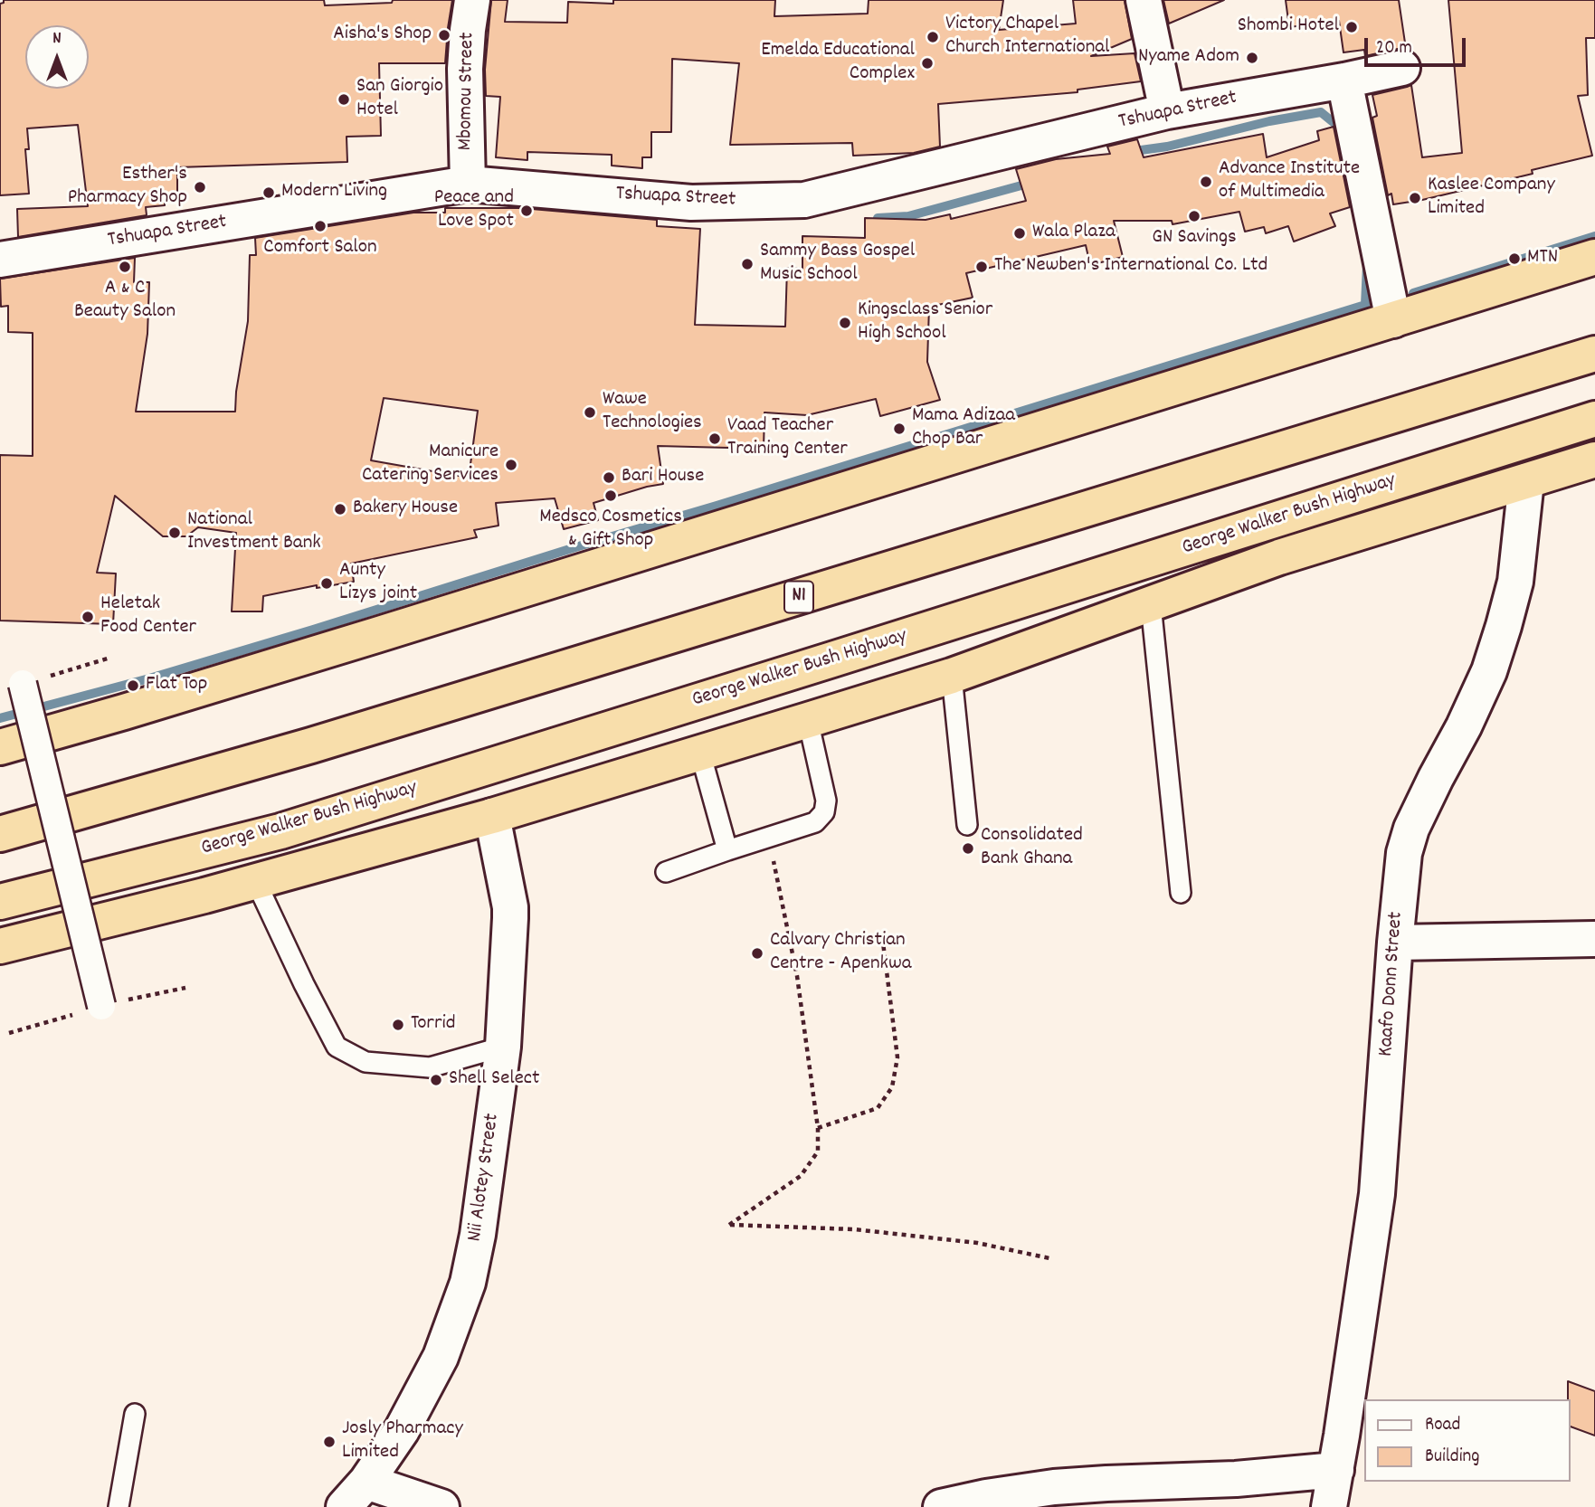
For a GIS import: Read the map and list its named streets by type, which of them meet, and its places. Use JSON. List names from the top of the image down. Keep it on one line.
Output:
{"streets":{"highway":["George Walker Bush Highway","N1"],"street":["Mbomou Street","Tshuapa Street","Kaafo Donn Street","Nii Alotey Street"]},"crossings":[["Mbomou Street","Tshuapa Street"]],"places":["Shombi Hotel","Aisha's Shop","Victory Chapel Church International","Nyame Adom","Emelda Educational Complex","San Giorgio Hotel","Advance Institute of Multimedia","Esther's Pharmacy Shop","Modern Living","Kaslee Company Limited","Peace and Love Spot","GN Savings","Comfort Salon","Wala Plaza","MTN","Sammy Bass Gospel Music School","A & C Beauty Salon","The Newben's International Co. Ltd","Kingsclass Senior High School","Wawe Technologies","Mama Adizaa Chop Bar","Vaad Teacher Training Center","Manicure Catering Services","Bari House","Medsco Cosmetics & Gift Shop","Bakery House","National Investment Bank","Aunty Lizys joint","Heletak Food Center","Flat Top","Consolidated Bank Ghana","Calvary Christian Centre - Apenkwa","Torrid","Shell Select","Josly Pharmacy Limited"],"legend":["Road","Building"],"scale_bar":"20 m","north":"top"}
